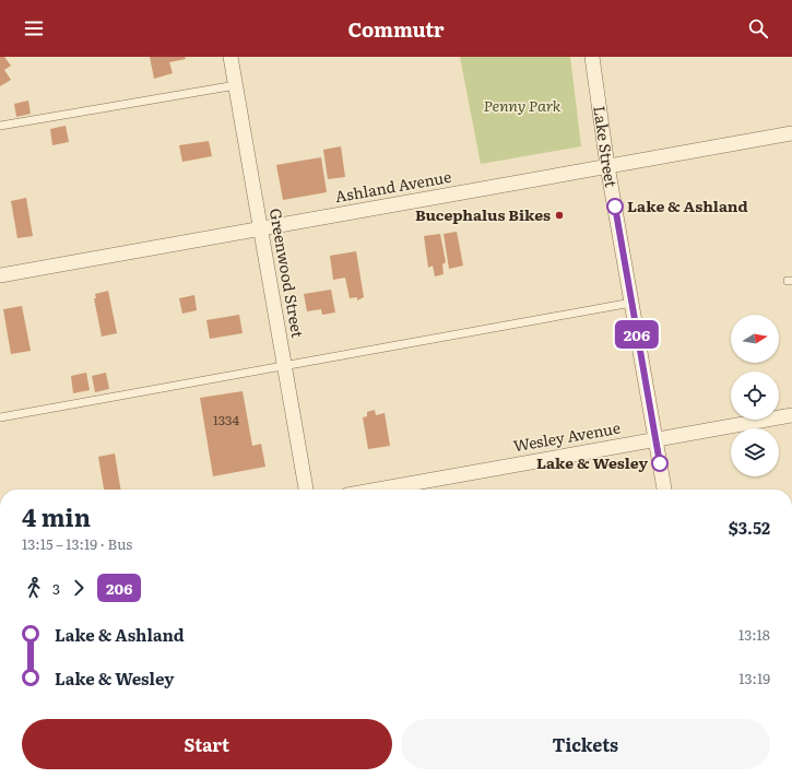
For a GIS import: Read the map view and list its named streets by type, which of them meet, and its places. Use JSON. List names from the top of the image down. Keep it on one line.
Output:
{"streets":{"street":["Lake Street","Ashland Avenue","Greenwood Street","Wesley Avenue"]},"crossings":[["Lake Street","Ashland Avenue"],["Lake Street","Wesley Avenue"],["Ashland Avenue","Greenwood Street"]],"parks":["Penny Park"],"places":["Lake & Ashland","Bucephalus Bikes","Lake & Wesley"],"lines":["bus line 206"],"house_numbers":["1334"],"north":"right","page":{"header":"Commutr","on_map":"206","heading":["4 min","13:15 – 13:19 · Bus","$3.52"],"legs":["3","206"],"list":[{"name":"Lake & Ashland","value":"13:18"},{"name":"Lake & Wesley","value":"13:19"}],"buttons":["Start","Tickets"]}}
